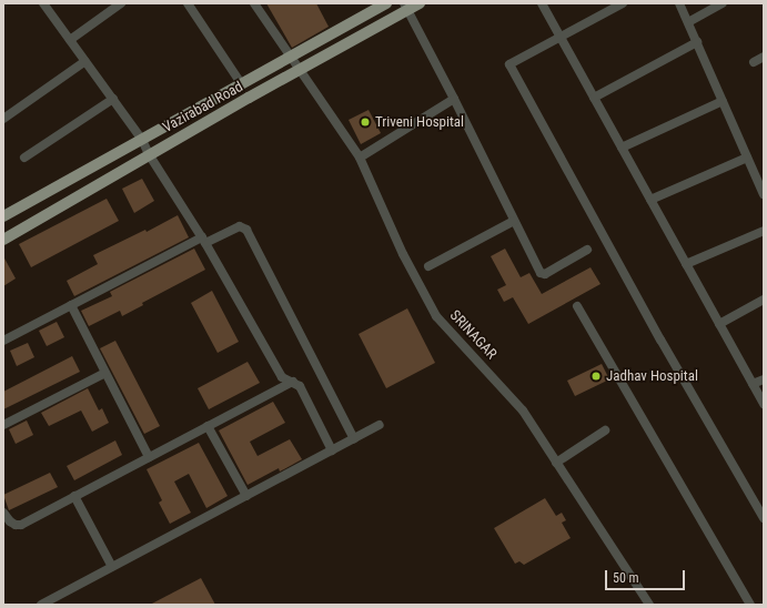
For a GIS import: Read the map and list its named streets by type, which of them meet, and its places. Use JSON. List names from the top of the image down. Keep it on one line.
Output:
{"streets":{"main road":["Vazirabad Road"],"street":["SRINAGAR"]},"crossings":[["Vazirabad Road","SRINAGAR"]],"places":["Triveni Hospital","Jadhav Hospital"],"scale_bar":"50 m"}
